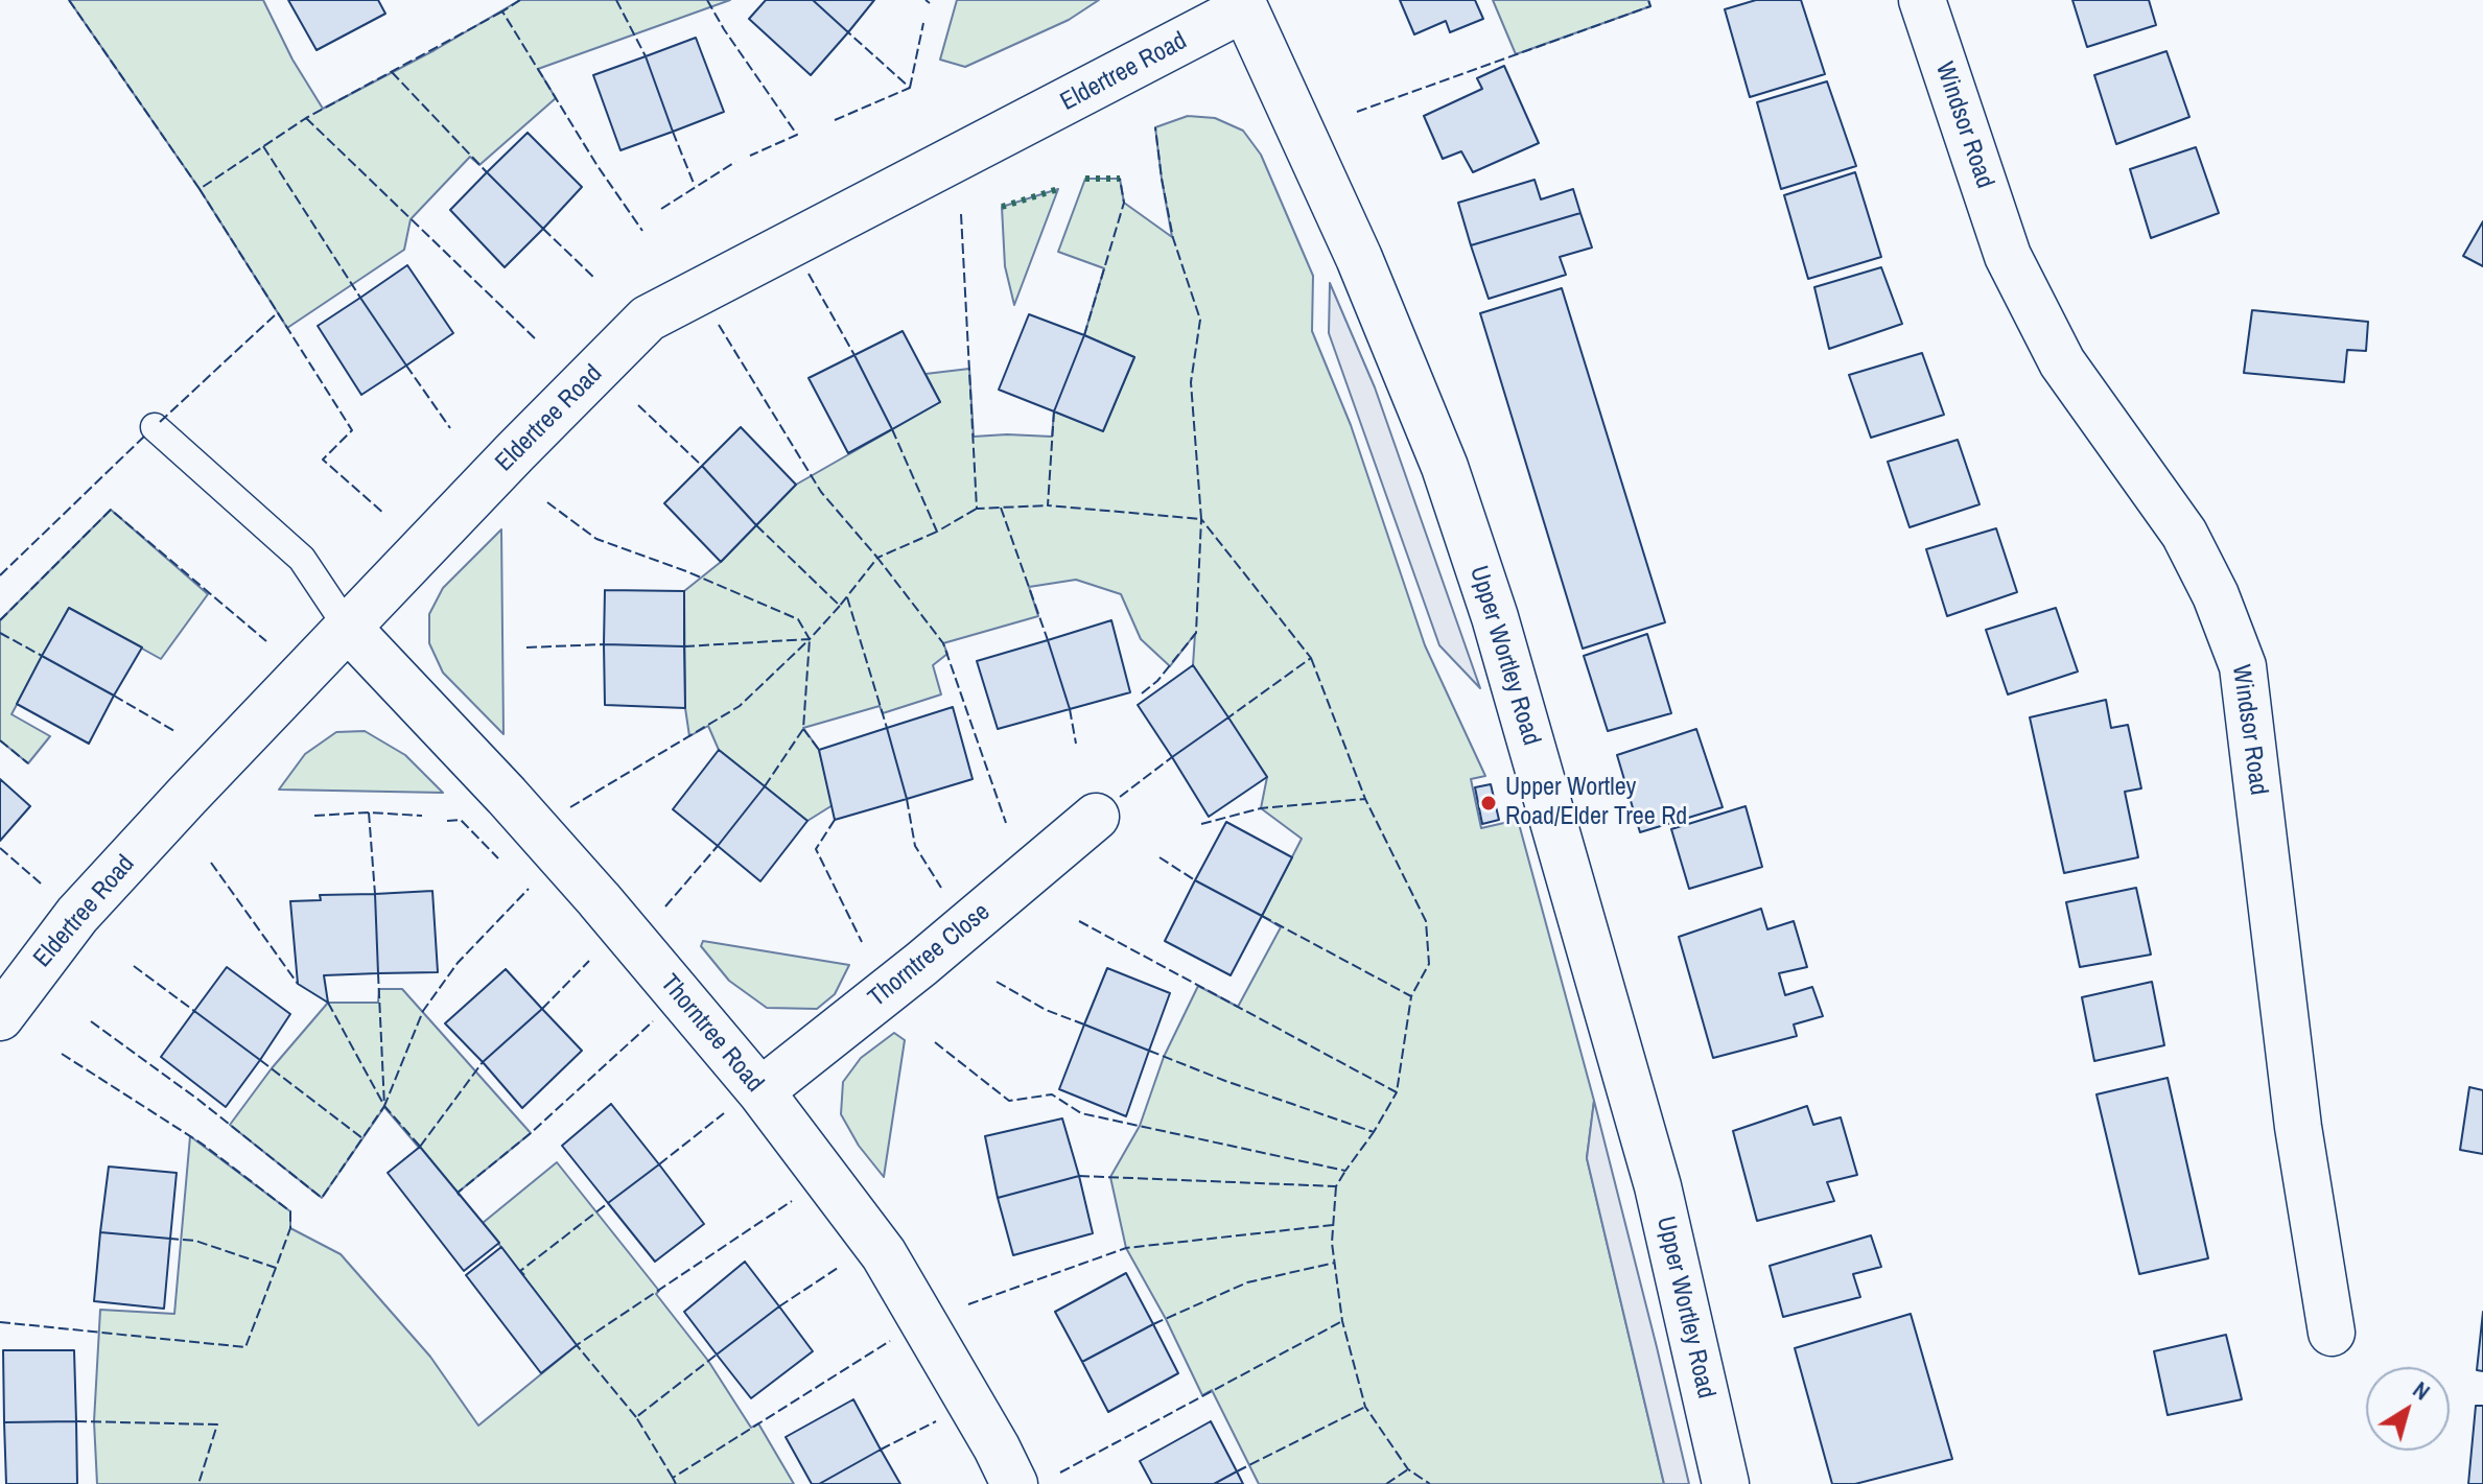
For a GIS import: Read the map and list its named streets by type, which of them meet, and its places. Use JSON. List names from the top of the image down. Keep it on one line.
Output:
{"streets":{"street":["Eldertree Road","Windsor Road","Upper Wortley Road","Thorntree Close","Thorntree Road"]},"crossings":[["Eldertree Road","Upper Wortley Road"],["Eldertree Road","Thorntree Road"],["Thorntree Close","Thorntree Road"]],"places":["Upper Wortley Road/Elder Tree Rd"],"north":"top right"}
